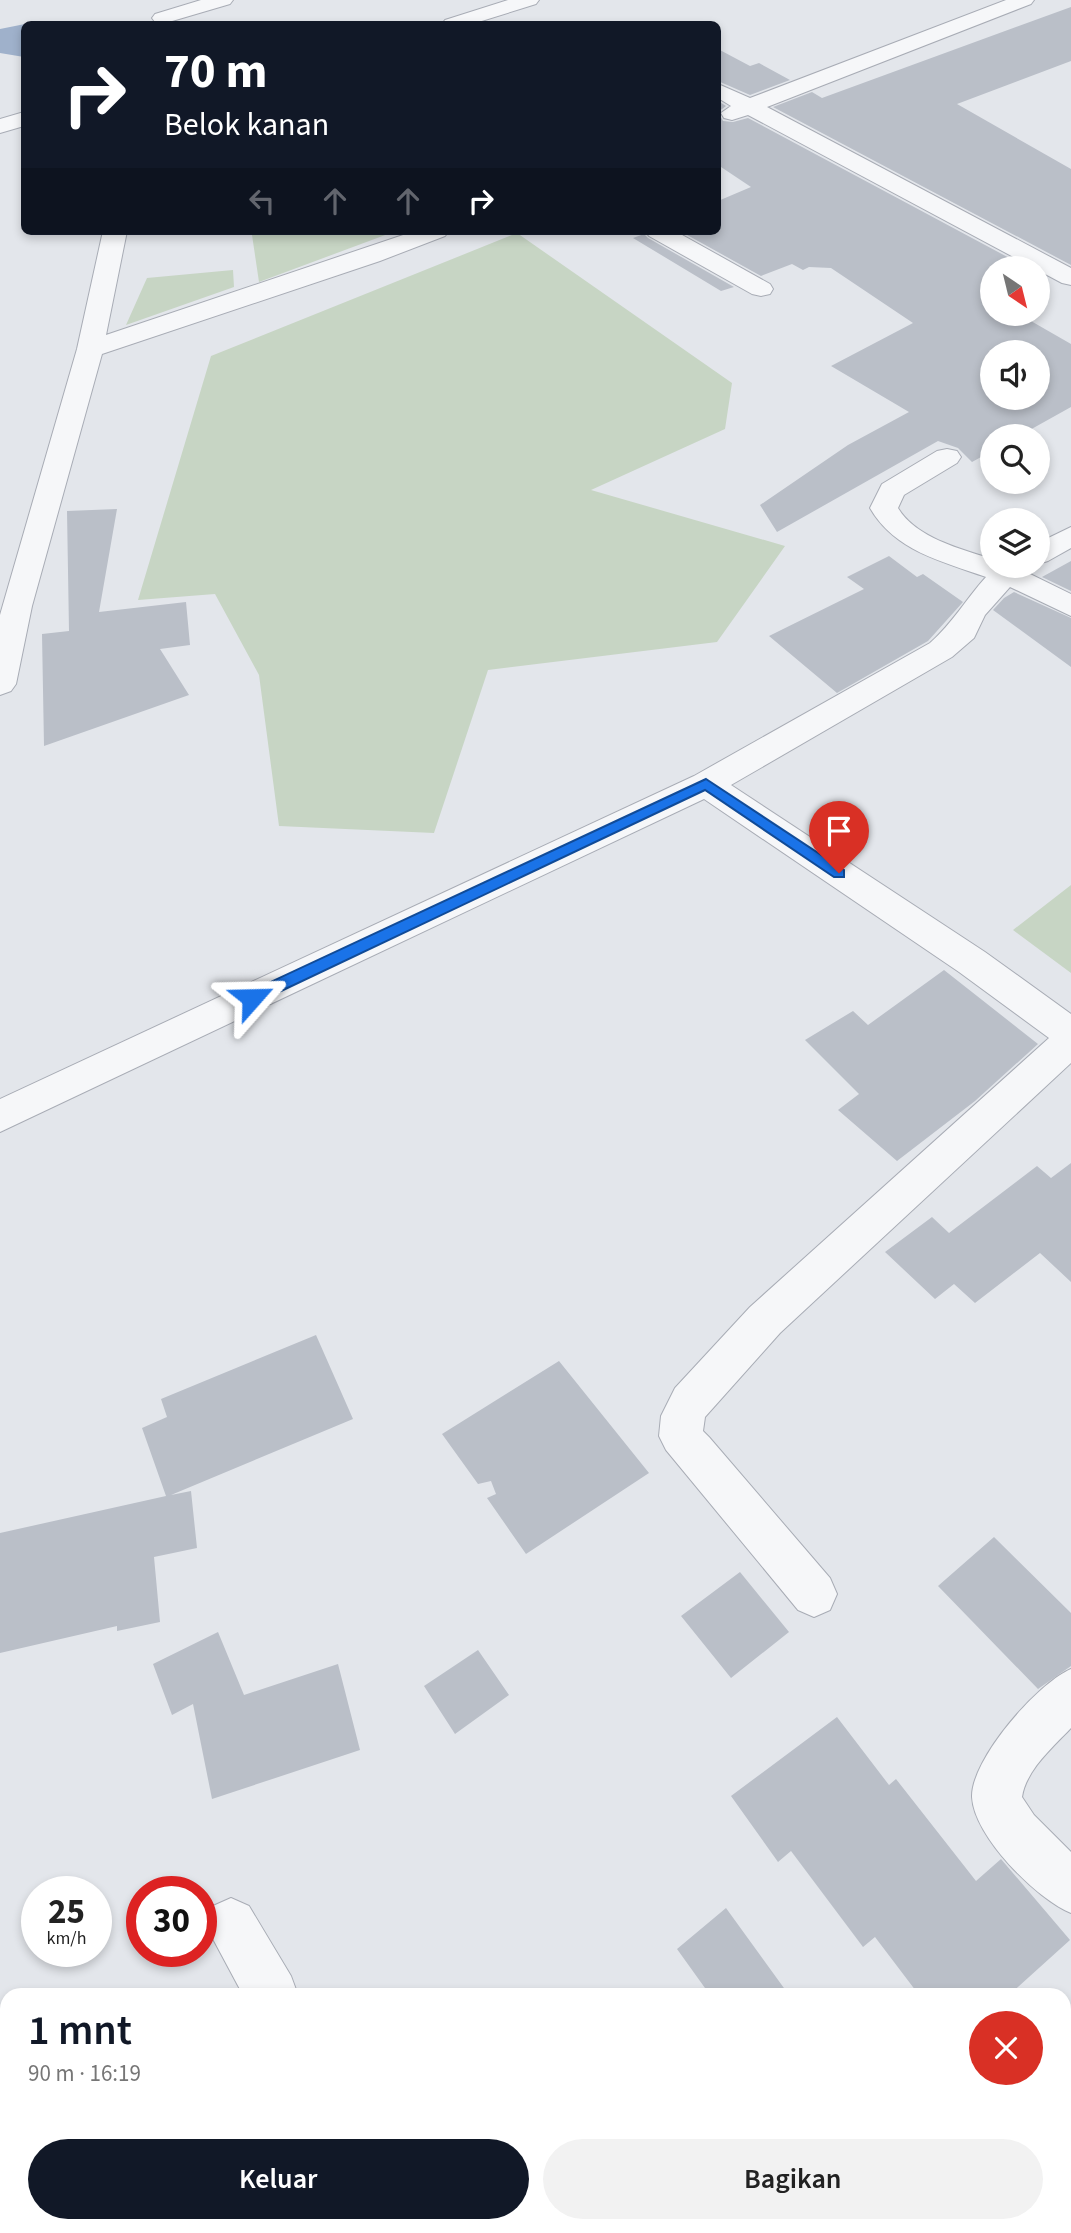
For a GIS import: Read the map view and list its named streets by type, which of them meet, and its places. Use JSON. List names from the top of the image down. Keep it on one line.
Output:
{"north":"bottom right","page":{"turn":["70 m","Belok kanan"],"speed":"25 km/h","limit":"30","heading":["1 mnt","90 m · 16:19"],"buttons":["Keluar","Bagikan"]}}
